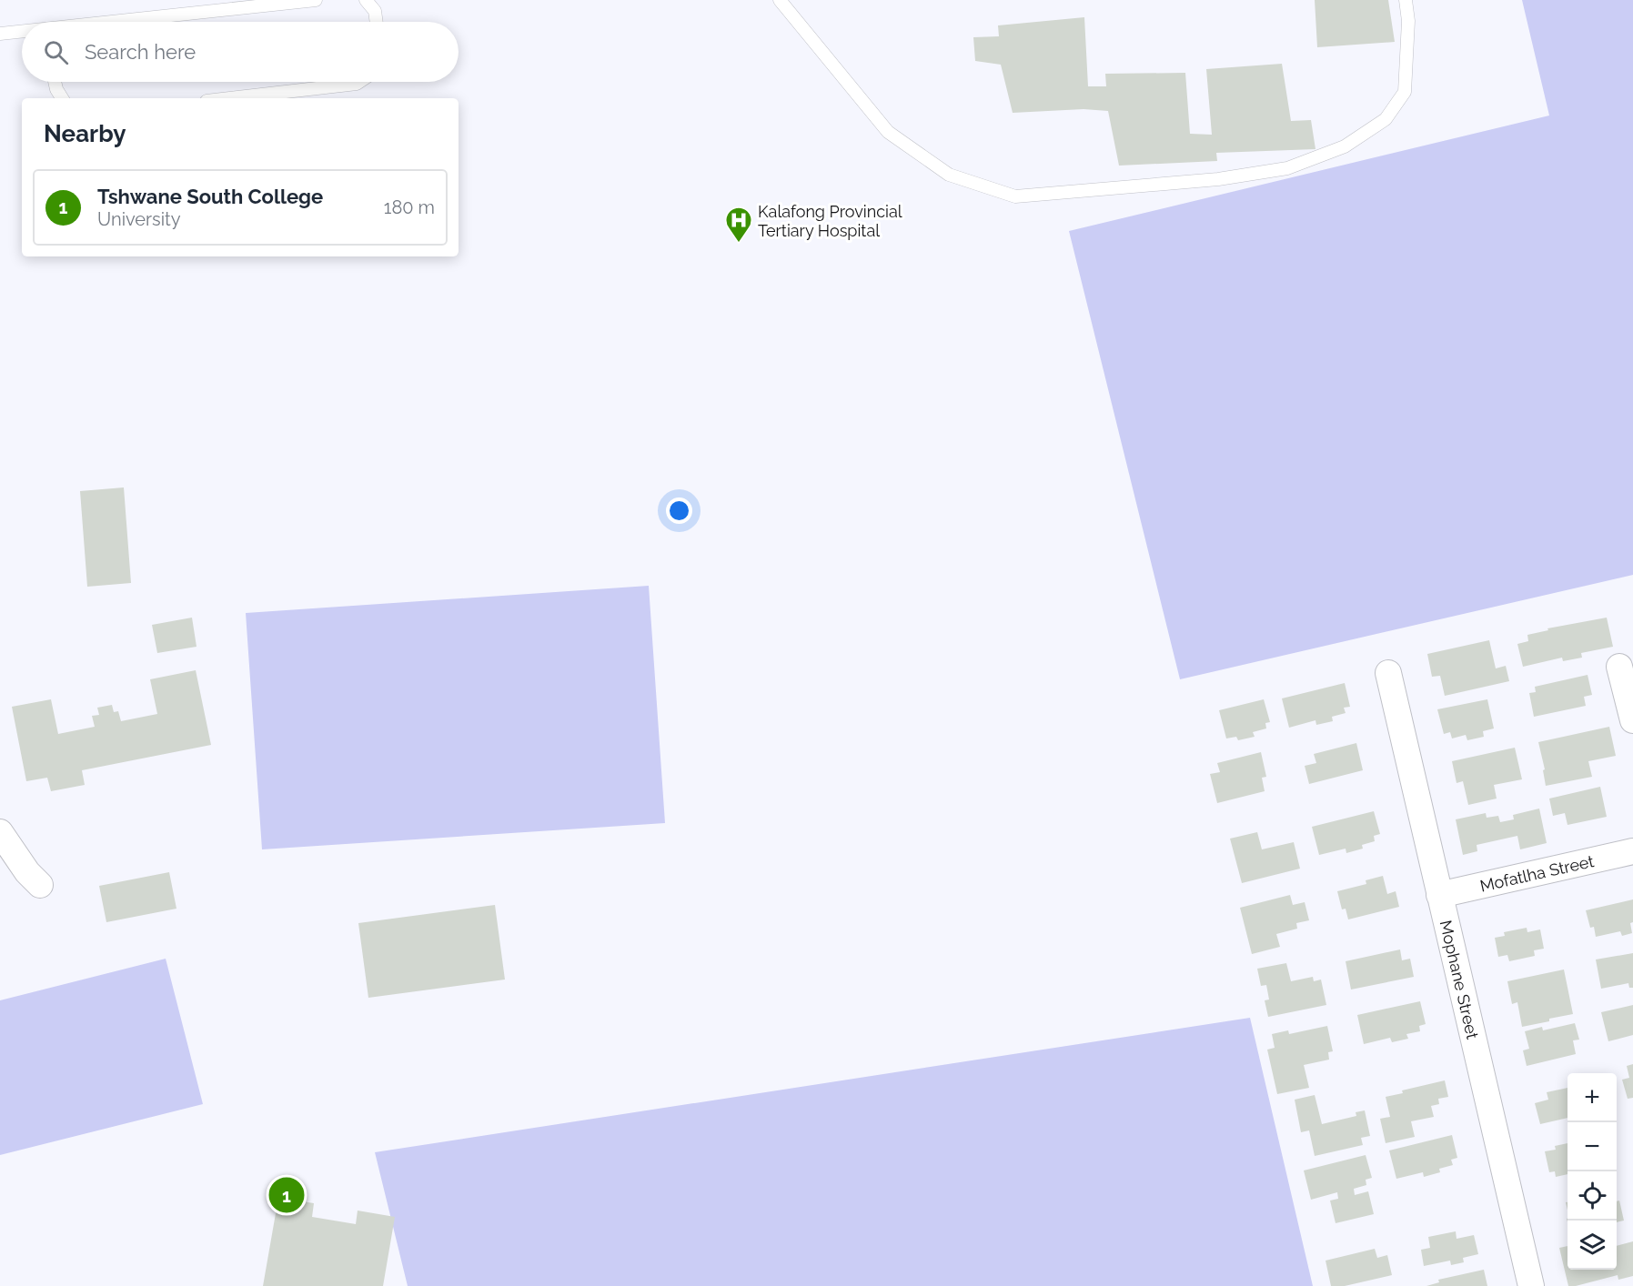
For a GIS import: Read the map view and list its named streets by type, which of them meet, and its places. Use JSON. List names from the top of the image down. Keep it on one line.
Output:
{"streets":{"street":["Mofatlha Street","Mophane Street"]},"crossings":[["Mofatlha Street","Mophane Street"]],"places":{"hospital":["Kalafong Provincial Tertiary Hospital"]},"page":{"search":"Search here","heading":"Nearby","list":[{"mark":"1","name":"Tshwane South College","note":"University","value":"180 m"}],"map_buttons":["+","−"],"pins":"1"}}
